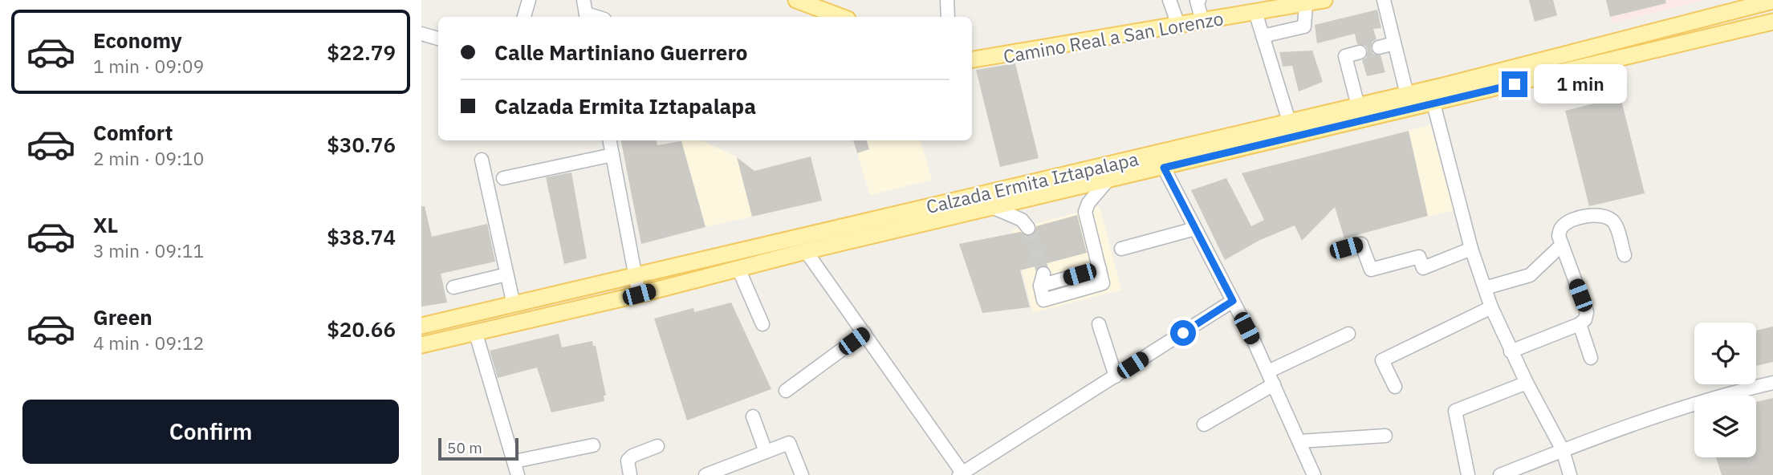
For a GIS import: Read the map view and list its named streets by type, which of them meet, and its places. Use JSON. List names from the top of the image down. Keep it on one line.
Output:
{"streets":{"main road":["Camino Real a San Lorenzo","Calzada Ermita Iztapalapa"]},"scale_bar":"50 m","page":{"list":[{"name":"Economy","note":"1 min · 09:09","value":"$22.79"},{"name":"Comfort","note":"2 min · 09:10","value":"$30.76"},{"name":"XL","note":"3 min · 09:11","value":"$38.74"},{"name":"Green","note":"4 min · 09:12","value":"$20.66"}],"banner":["Calle Martiniano Guerrero","Calzada Ermita Iztapalapa"],"bubble":"1 min","buttons":"Confirm","scale":"50 m"}}
